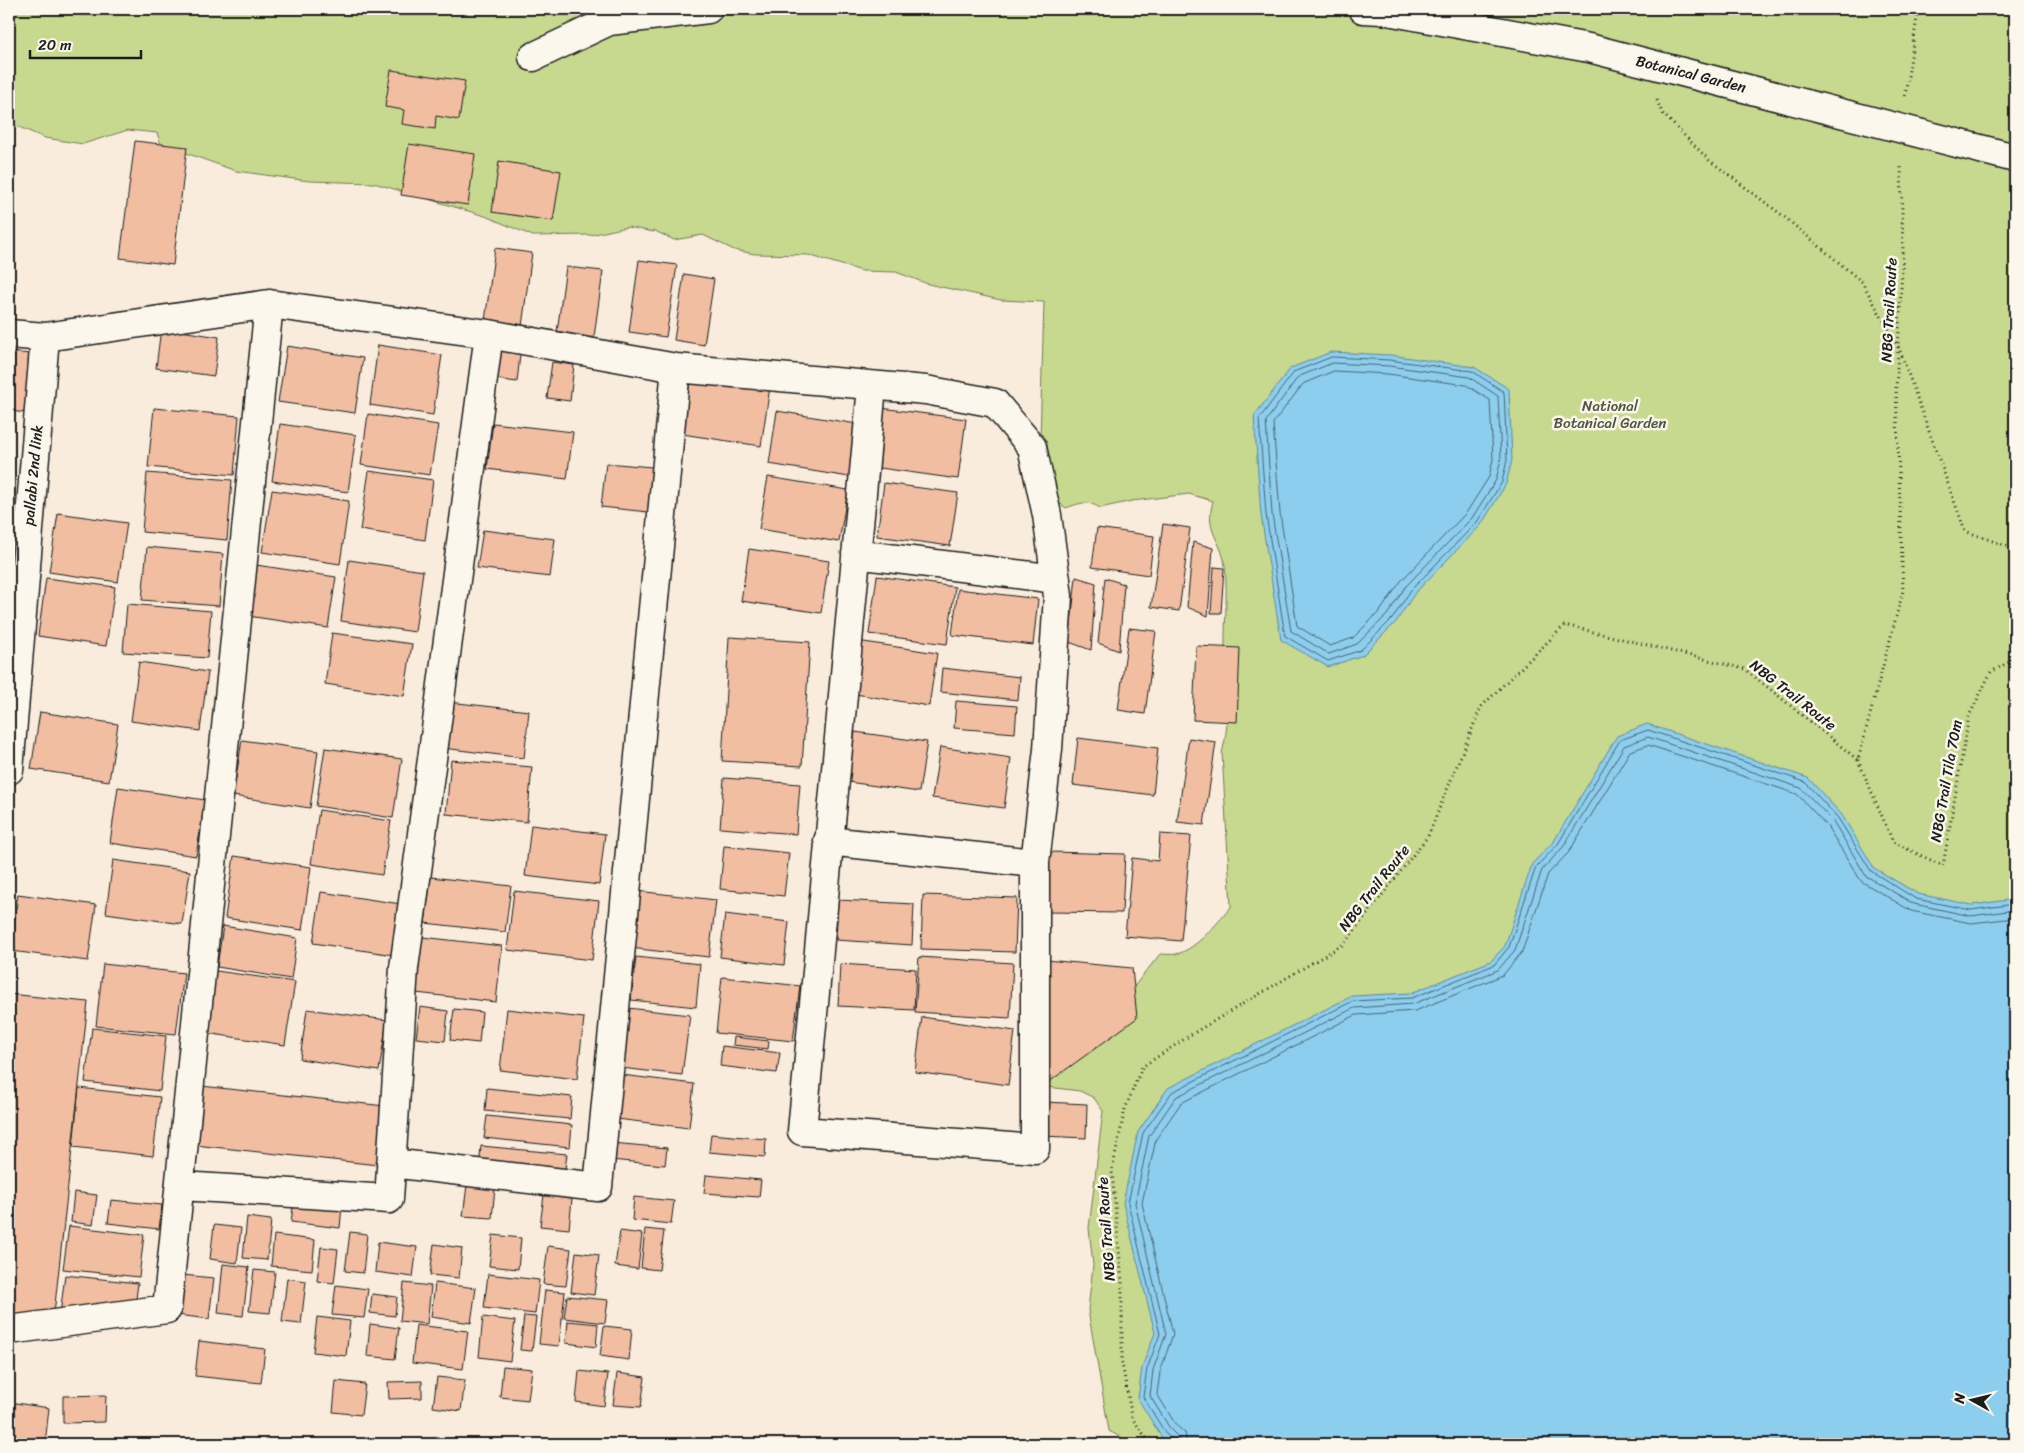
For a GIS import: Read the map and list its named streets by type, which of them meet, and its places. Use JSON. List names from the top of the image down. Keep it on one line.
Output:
{"streets":{"street":["Botanical Garden","pallabi 2nd link"],"path":["NBG Trail Route","NBG Trail Tila 70m"]},"crossings":[["Botanical Garden","NBG Trail Route"],["NBG Trail Route","NBG Trail Tila 70m"]],"parks":["National Botanical Garden"],"scale_bar":"20 m","north":"left"}
